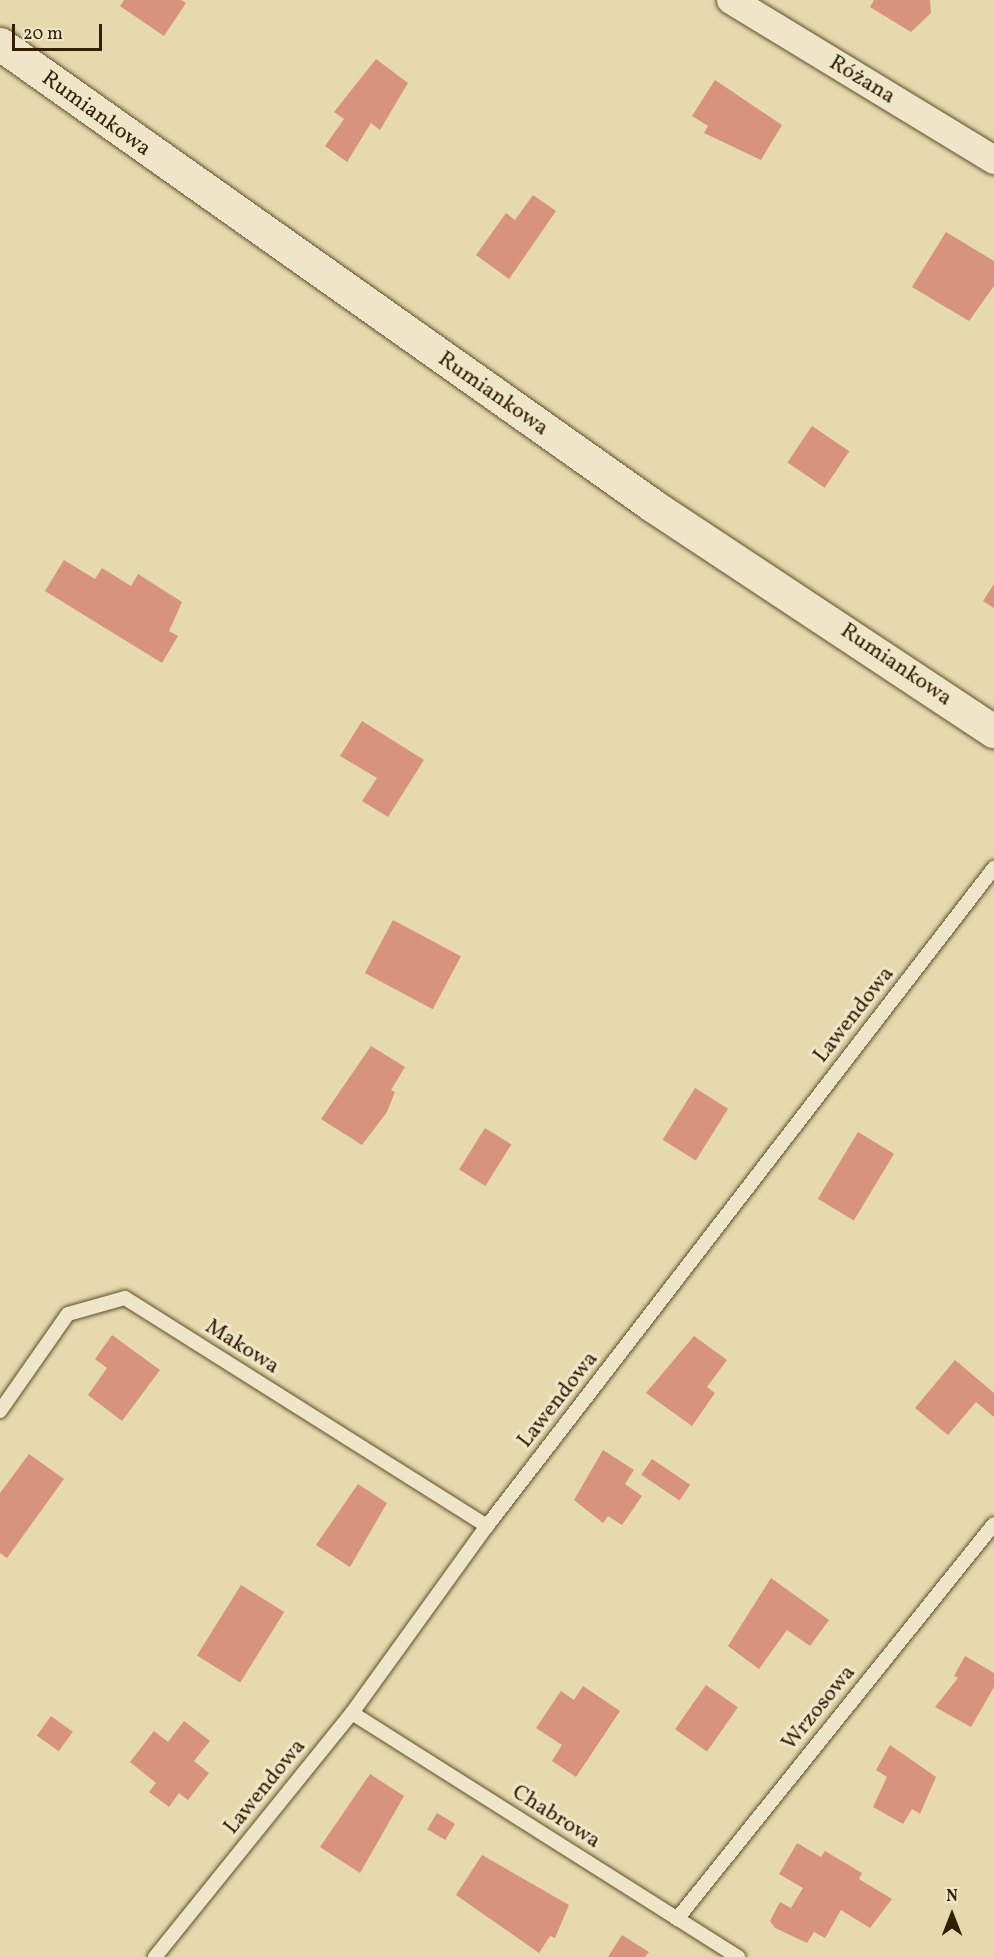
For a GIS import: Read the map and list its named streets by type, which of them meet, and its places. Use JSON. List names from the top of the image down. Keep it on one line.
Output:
{"streets":{"street":["Różana","Rumiankowa"],"lane":["Lawendowa","Makowa","Wrzosowa","Chabrowa"]},"crossings":[["Lawendowa","Makowa"],["Lawendowa","Chabrowa"],["Wrzosowa","Chabrowa"]],"scale_bar":"20 m","north":"top"}
